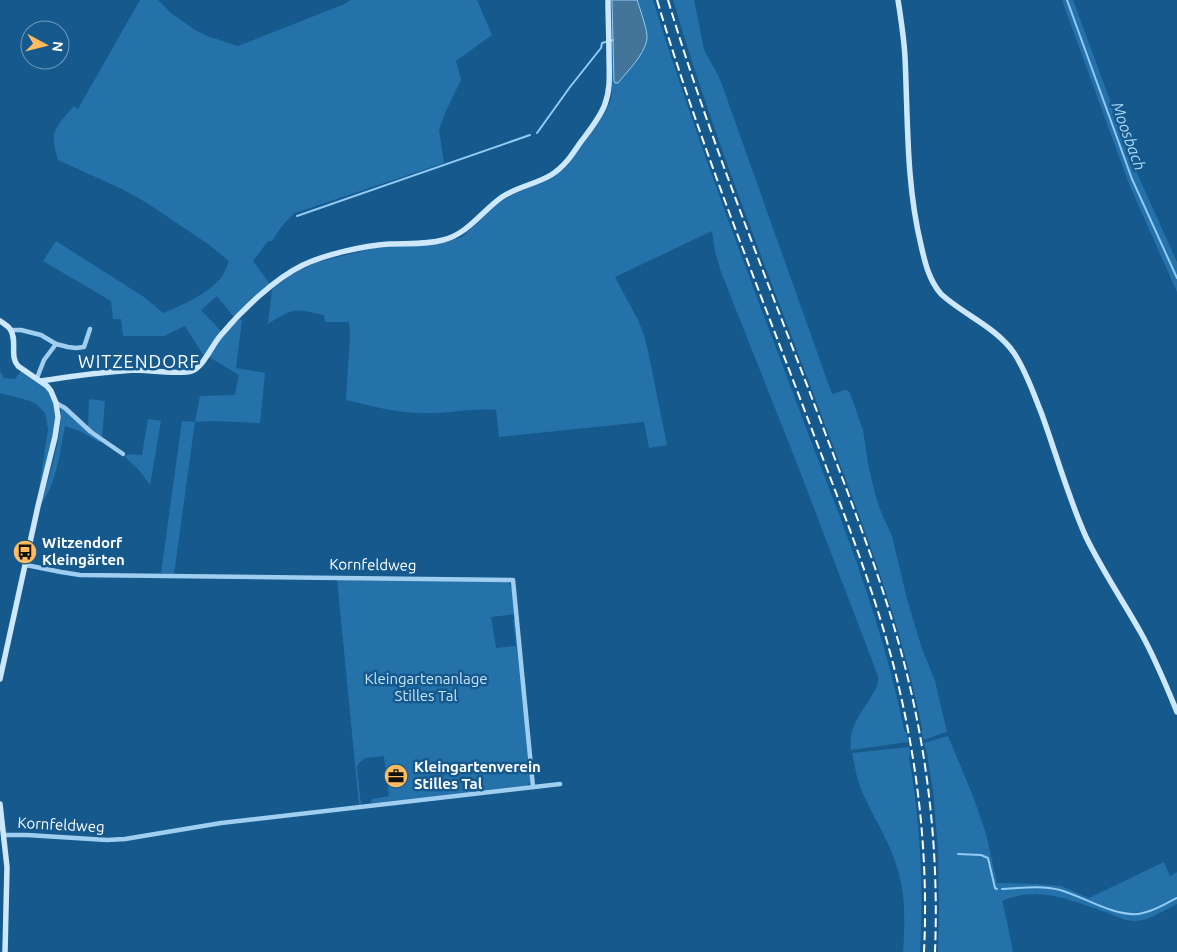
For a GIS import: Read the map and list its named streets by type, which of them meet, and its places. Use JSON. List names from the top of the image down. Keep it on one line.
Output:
{"streets":{"street":["Kornfeldweg"]},"districts":["WITZENDORF"],"water":["Moosbach"],"parks":["Kleingartenanlage Stilles Tal"],"places":{"bus stop":["Witzendorf Kleingärten"],"office":["Kleingartenverein Stilles Tal"]},"north":"right"}
